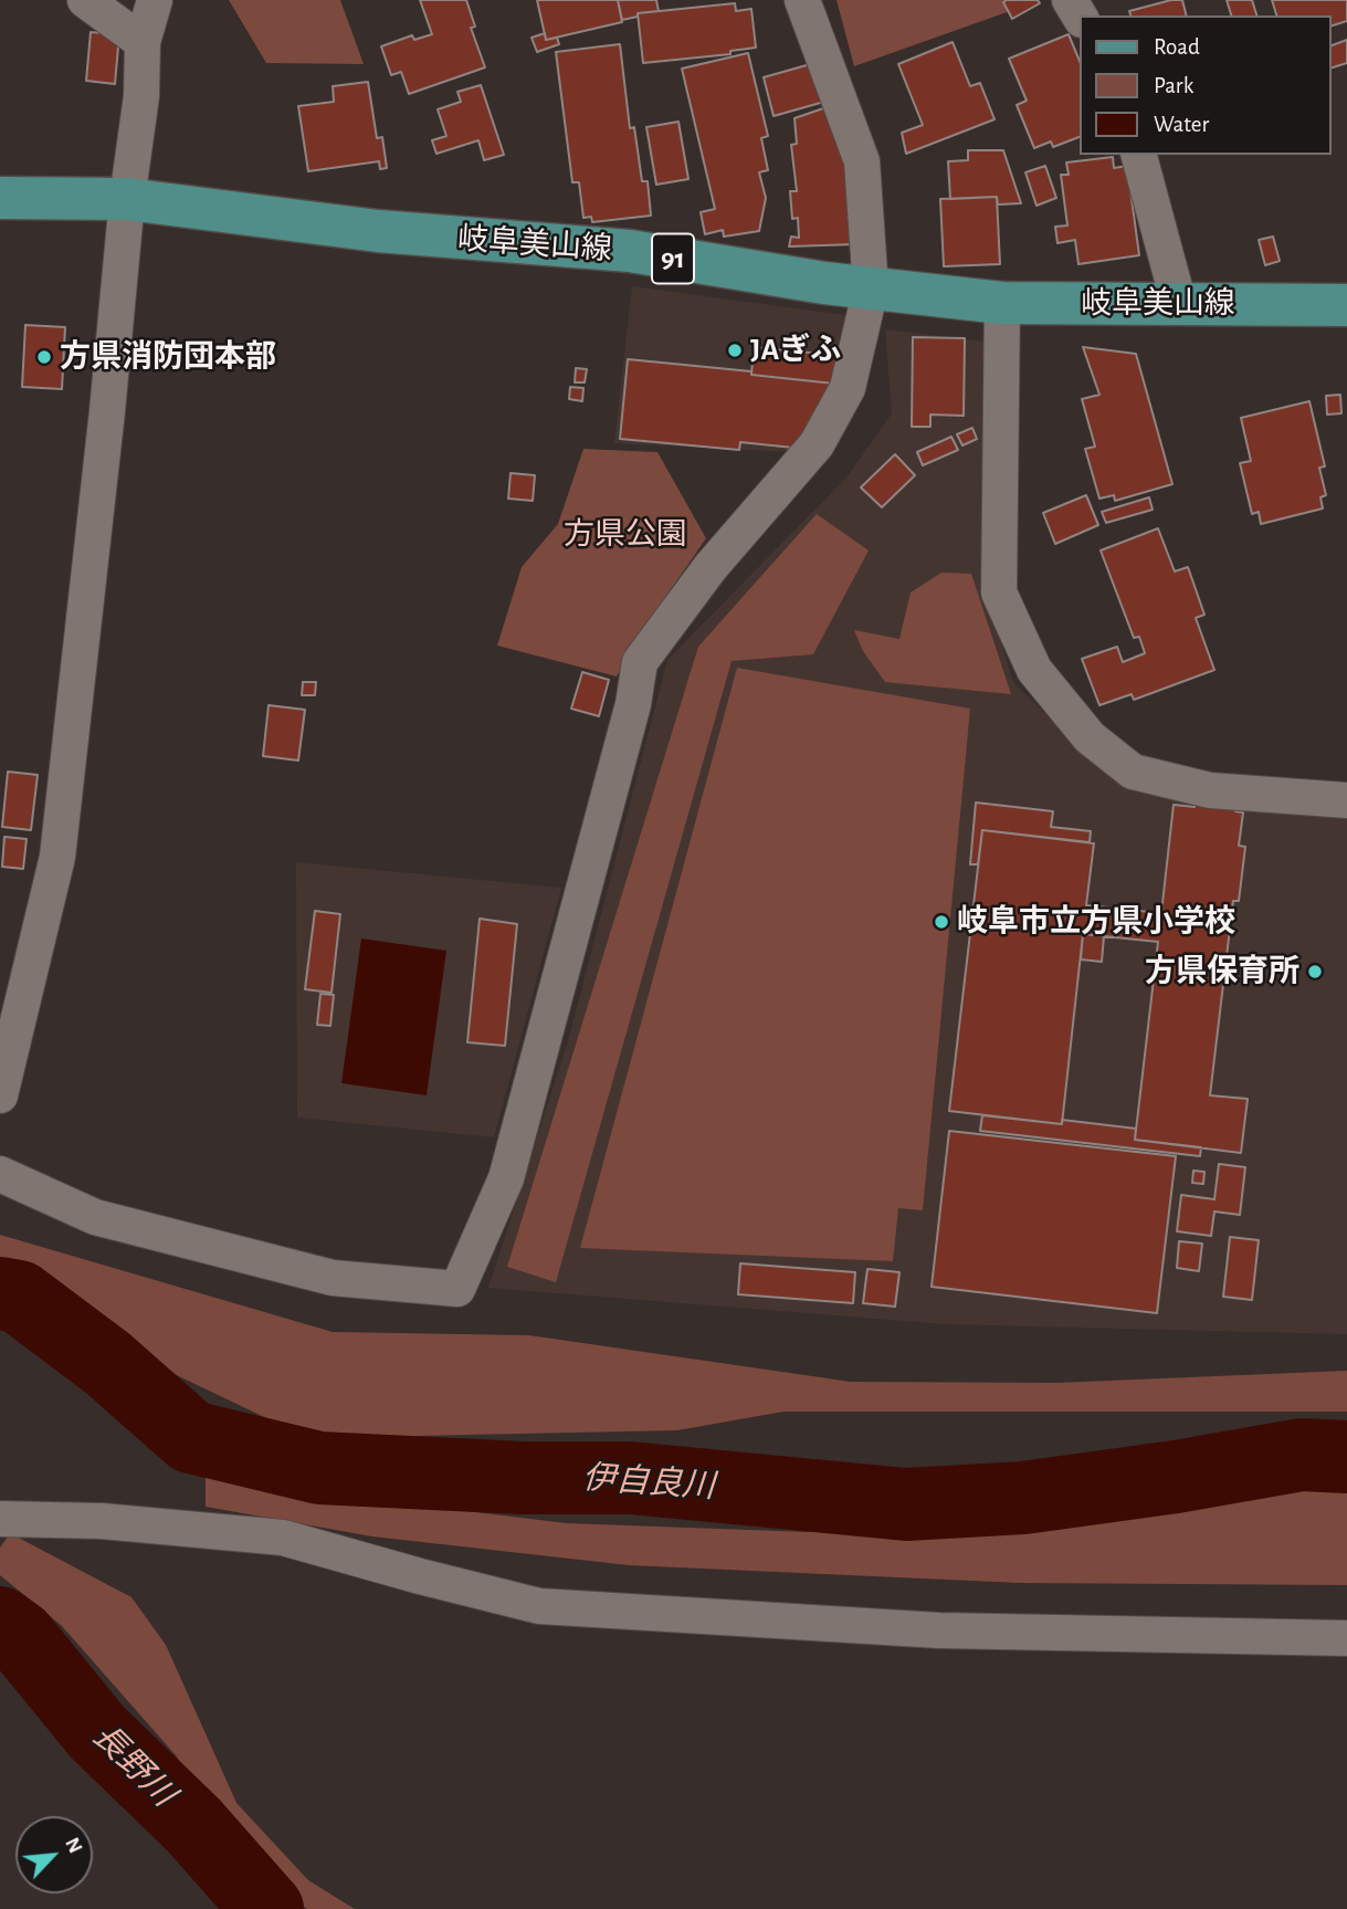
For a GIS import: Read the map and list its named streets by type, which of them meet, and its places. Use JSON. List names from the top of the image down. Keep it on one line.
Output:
{"streets":{"main road":["岐阜美山線","91"]},"water":["伊自良川","長野川"],"parks":["方県公園"],"places":["JAぎふ","方県消防団本部","岐阜市立方県小学校","方県保育所"],"legend":["Road","Park","Water"],"north":"top right"}
